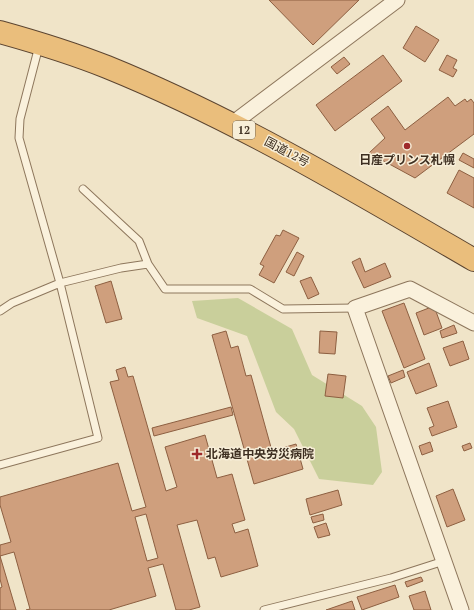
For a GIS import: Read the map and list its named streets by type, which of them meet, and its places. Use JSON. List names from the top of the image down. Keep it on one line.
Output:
{"streets":{"highway":["12","国道12号"]},"places":{"other":["日産プリンス札幌"],"health":["北海道中央労災病院"]}}
